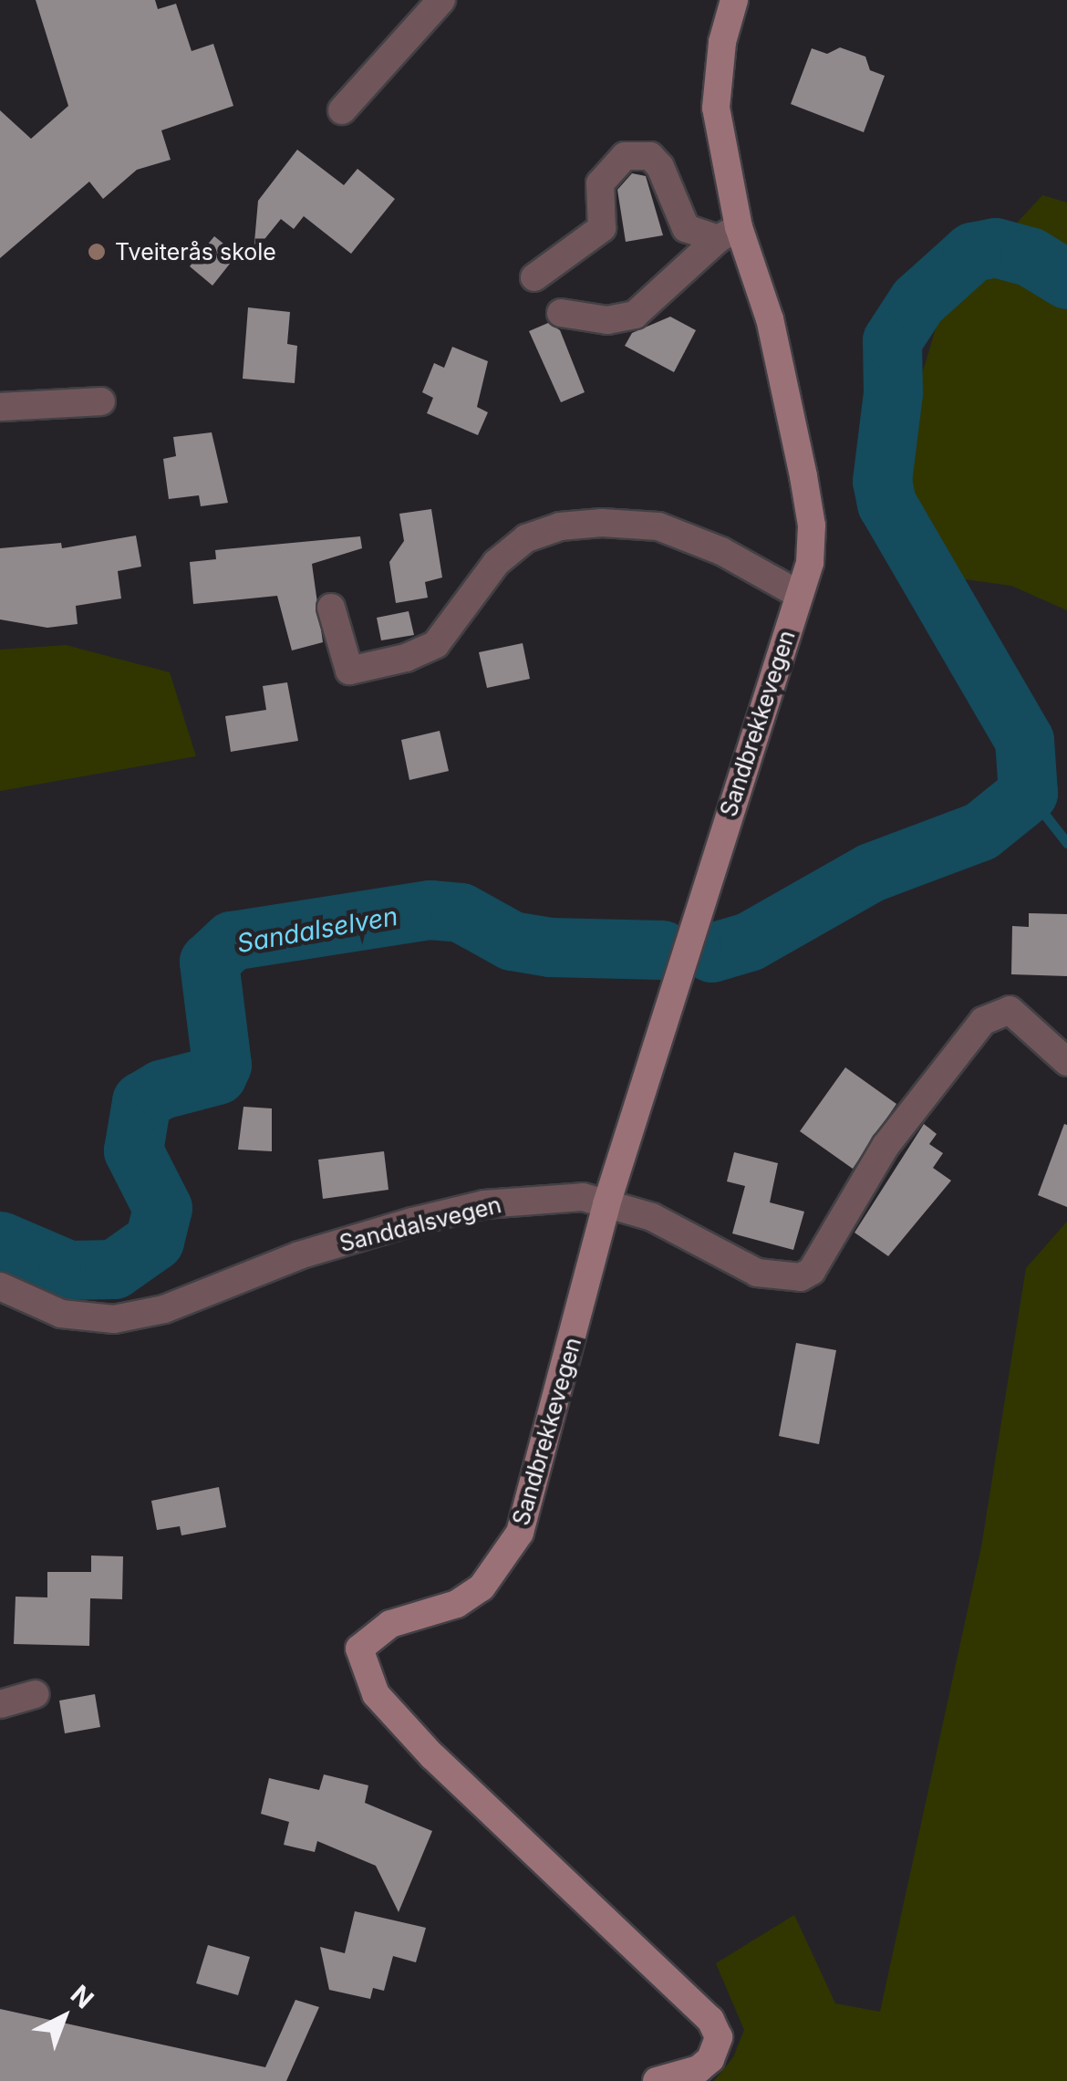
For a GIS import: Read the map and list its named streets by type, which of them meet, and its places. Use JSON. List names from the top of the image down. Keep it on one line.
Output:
{"streets":{"street":["Sandbrekkevegen","Sanddalsvegen"]},"crossings":[["Sandbrekkevegen","Sanddalsvegen"]],"water":["Sandalselven"],"places":["Tveiterås skole"],"north":"top right"}
